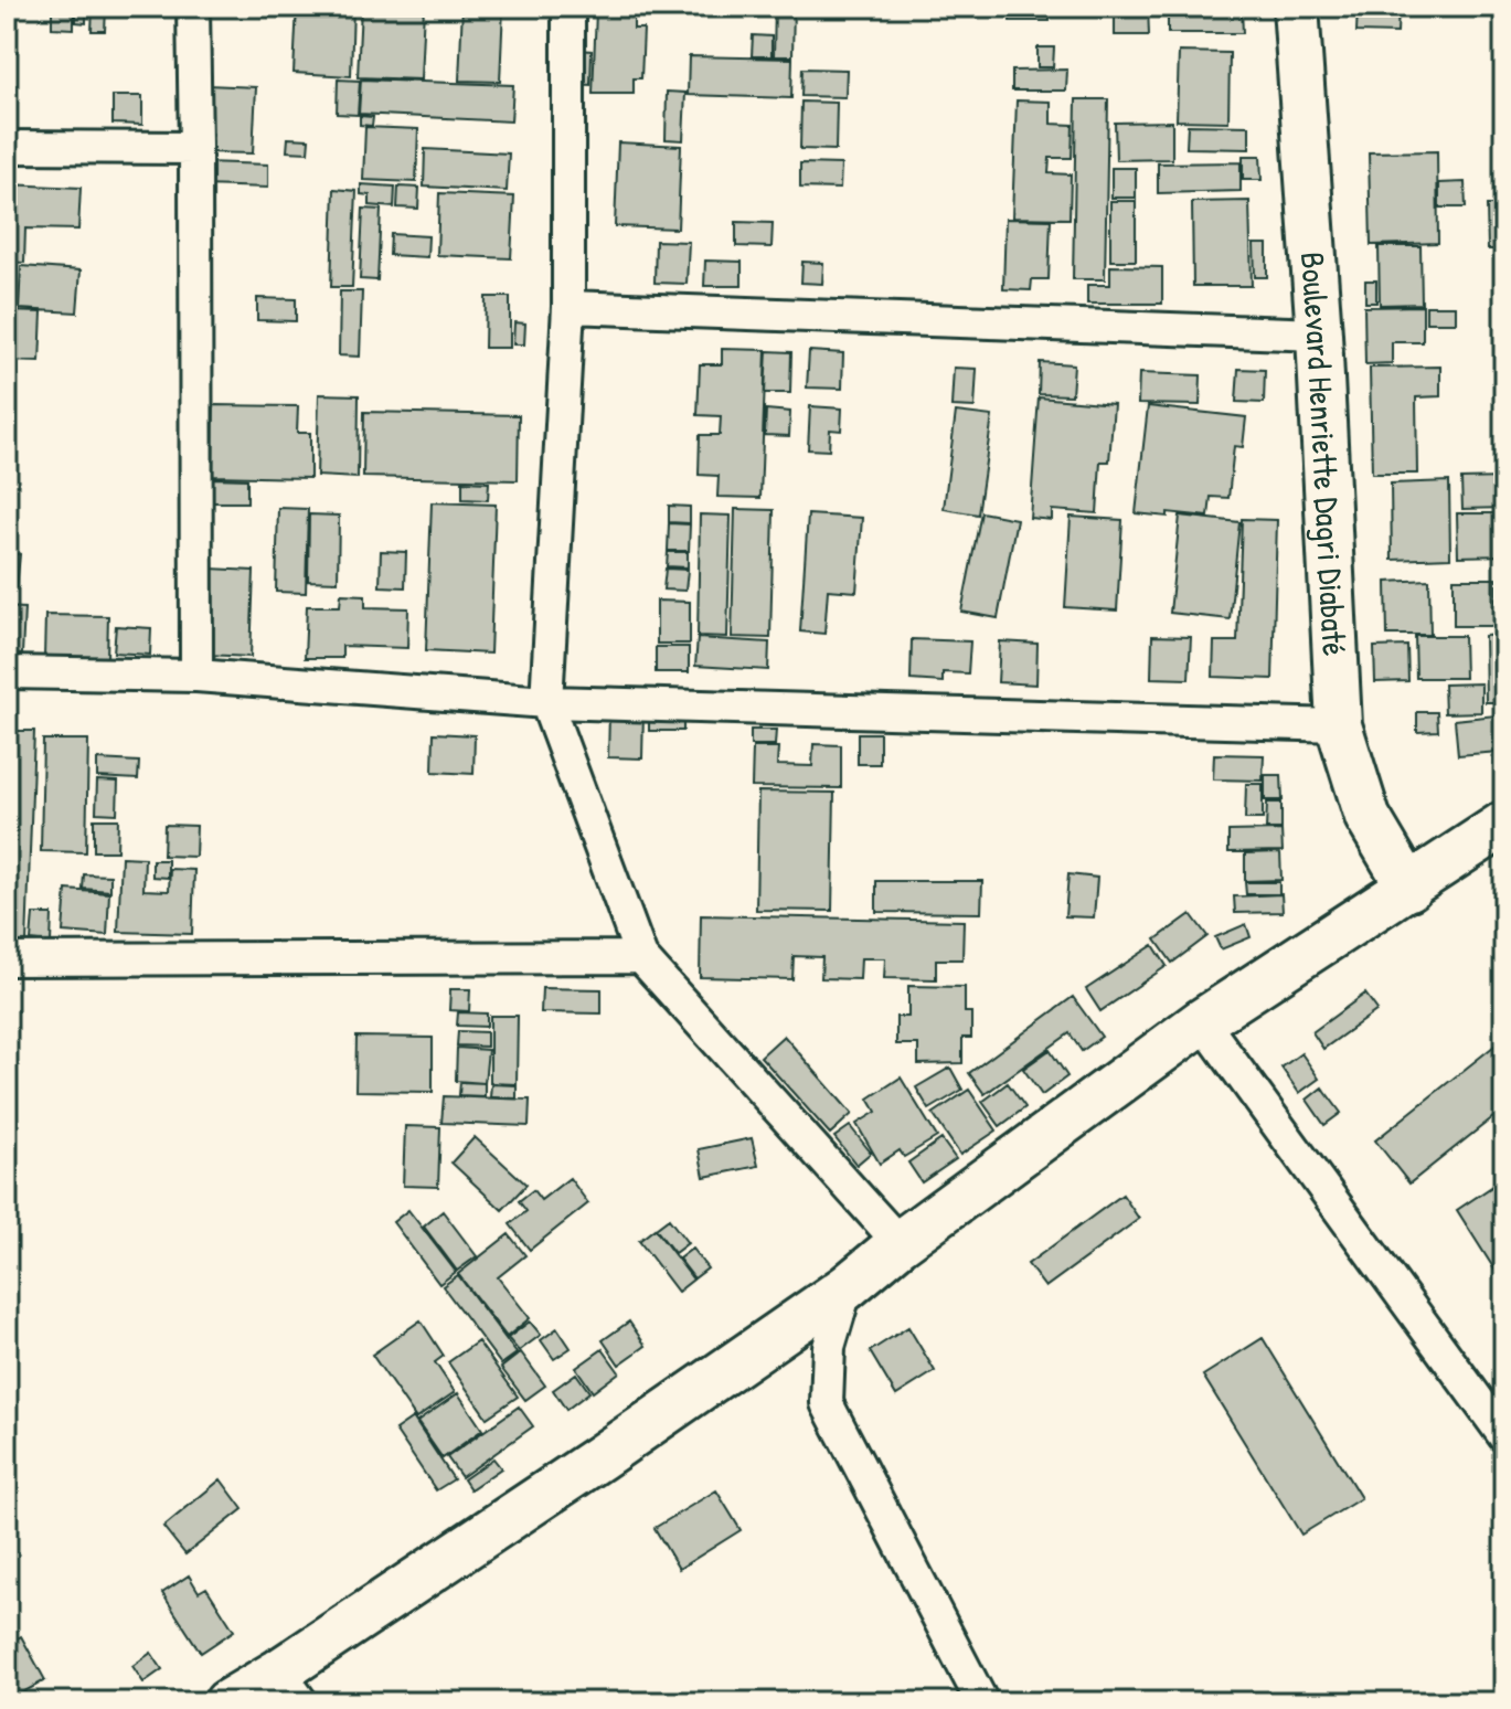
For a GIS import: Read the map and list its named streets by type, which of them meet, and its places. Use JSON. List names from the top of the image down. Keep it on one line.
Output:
{"streets":{"street":["Boulevard Henriette Dagri Diabaté"]}}
